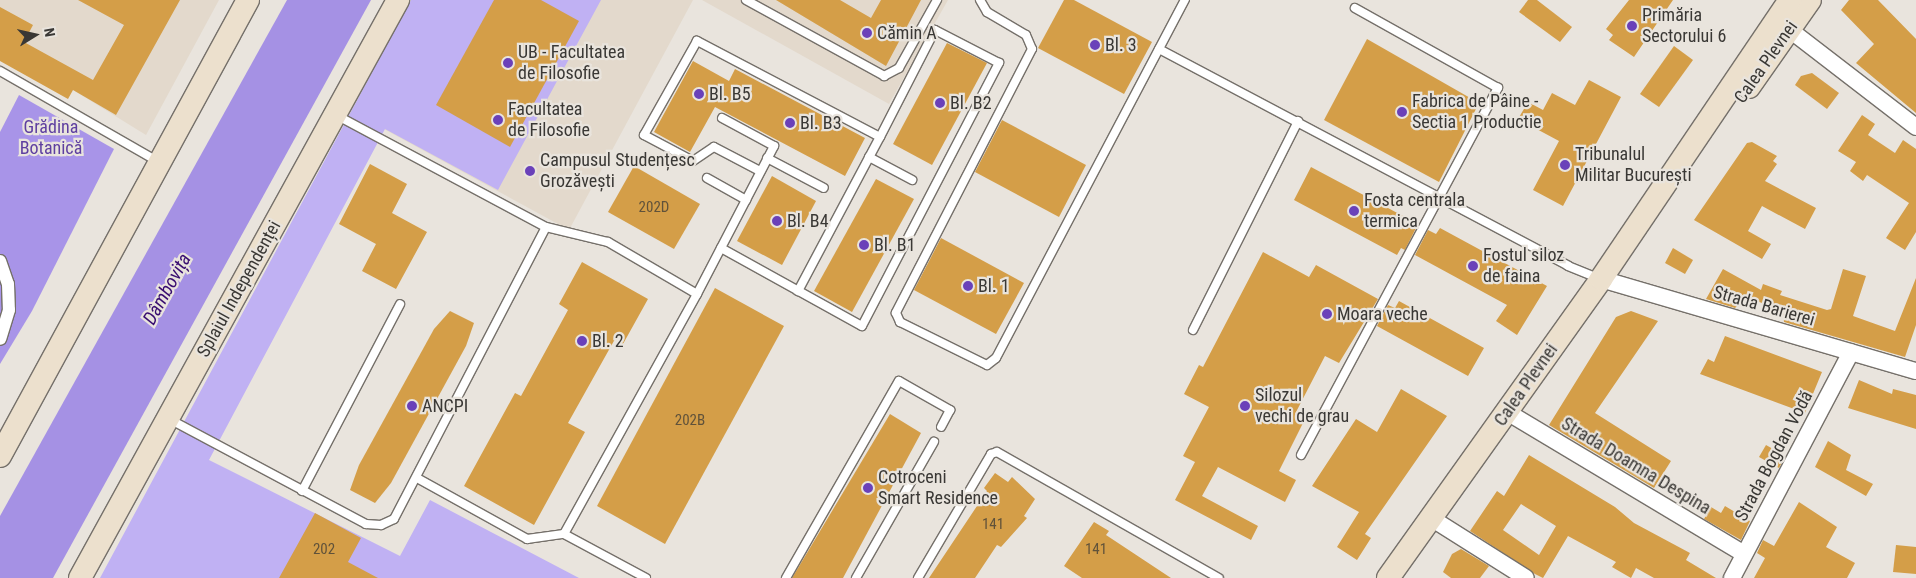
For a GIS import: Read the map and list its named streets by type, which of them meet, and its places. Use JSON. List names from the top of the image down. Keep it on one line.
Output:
{"streets":{"main road":["Calea Plevnei","Splaiul Independenței"],"street":["Strada Barierei","Strada Bogdan Vodă","Strada Doamna Despina"]},"crossings":[["Calea Plevnei","Strada Barierei"],["Calea Plevnei","Strada Doamna Despina"],["Strada Barierei","Strada Bogdan Vodă"],["Strada Bogdan Vodă","Strada Doamna Despina"]],"water":["Dâmbovița"],"parks":["Grădina Botanică"],"places":["Primăria Sectorului 6","Cămin A","Bl. 3","UB - Facultatea de Filosofie","Bl. B5","Bl. B2","Fabrica de Pâine - Sectia 1 Productie","Facultatea de Filosofie","Bl. B3","Tribunalul Militar București","Campusul Studențesc Grozăvești","Fosta centrala termica","Bl. B4","Bl. B1","Fostul siloz de faina","Bl. 1","Moara veche","Bl. 2","ANCPI","Silozul vechi de grau","Cotroceni Smart Residence"],"house_numbers":["202D","202B","141","202","141"],"north":"right"}
